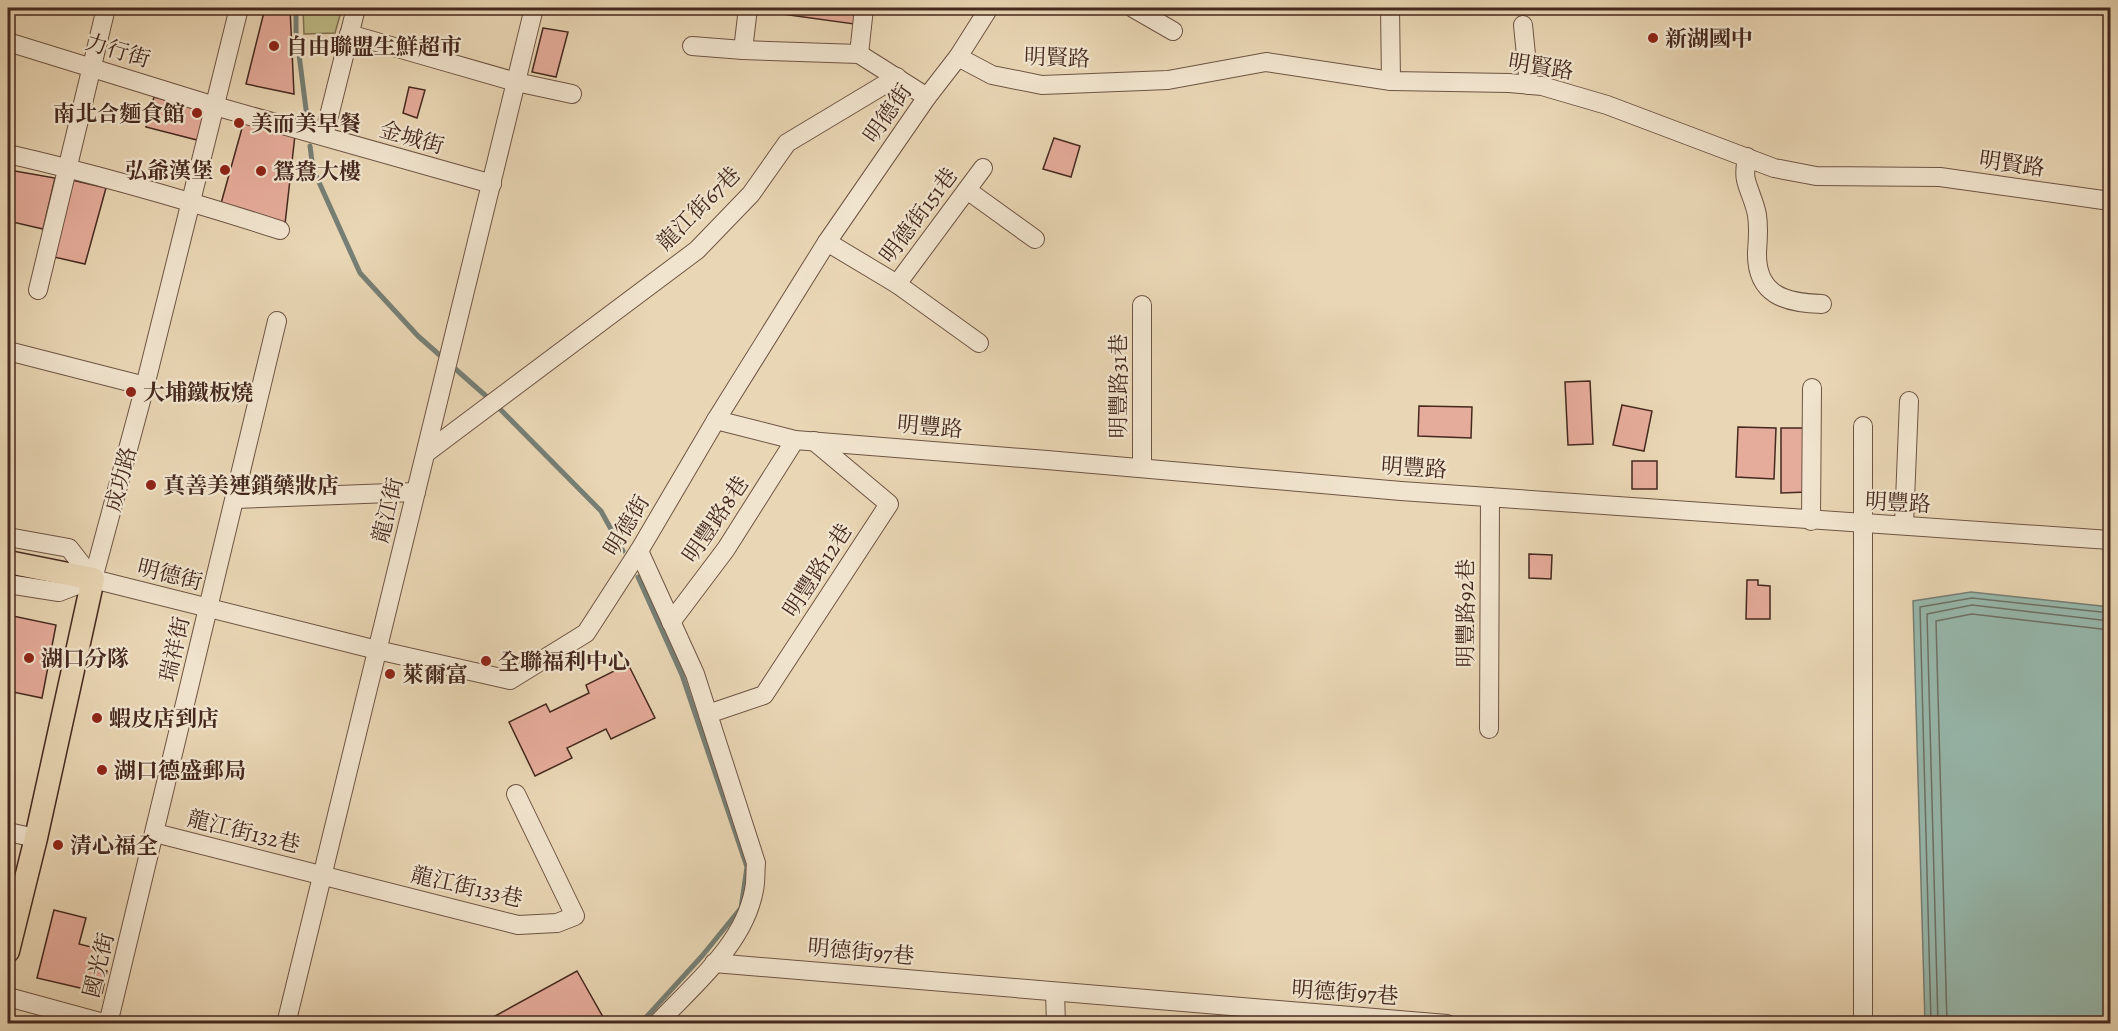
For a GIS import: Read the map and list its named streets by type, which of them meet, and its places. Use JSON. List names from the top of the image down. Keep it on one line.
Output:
{"streets":{"main road":["成功路"],"street":["力行街","明賢路","明德街","金城街","龍江街67巷","明德街151巷","明豐路31巷","明豐路","龍江街","明豐路8巷","明豐路12巷","明豐路92巷","瑞祥街","龍江街132巷","龍江街133巷","明德街97巷","國光街"]},"crossings":[["力行街","金城街"],["力行街","成功路"],["明賢路","明德街"],["明德街","明德街151巷"],["明德街","明豐路"],["明德街","成功路"],["明德街","龍江街"],["明德街","瑞祥街"],["金城街","成功路"],["金城街","龍江街"],["龍江街67巷","龍江街"],["明豐路31巷","明豐路"],["明豐路","明豐路8巷"],["明豐路","明豐路12巷"],["明豐路","明豐路92巷"],["龍江街","龍江街132巷"],["龍江街","龍江街133巷"],["瑞祥街","龍江街132巷"],["瑞祥街","國光街"],["龍江街132巷","龍江街133巷"]],"places":["新湖國中","自由聯盟生鮮超市","南北合麵食館","美而美早餐","弘爺漢堡","鴛鴦大樓","大埔鐵板燒","真善美連鎖藥妝店","湖口分隊","全聯福利中心","萊爾富","蝦皮店到店","湖口德盛郵局","清心福全"]}
